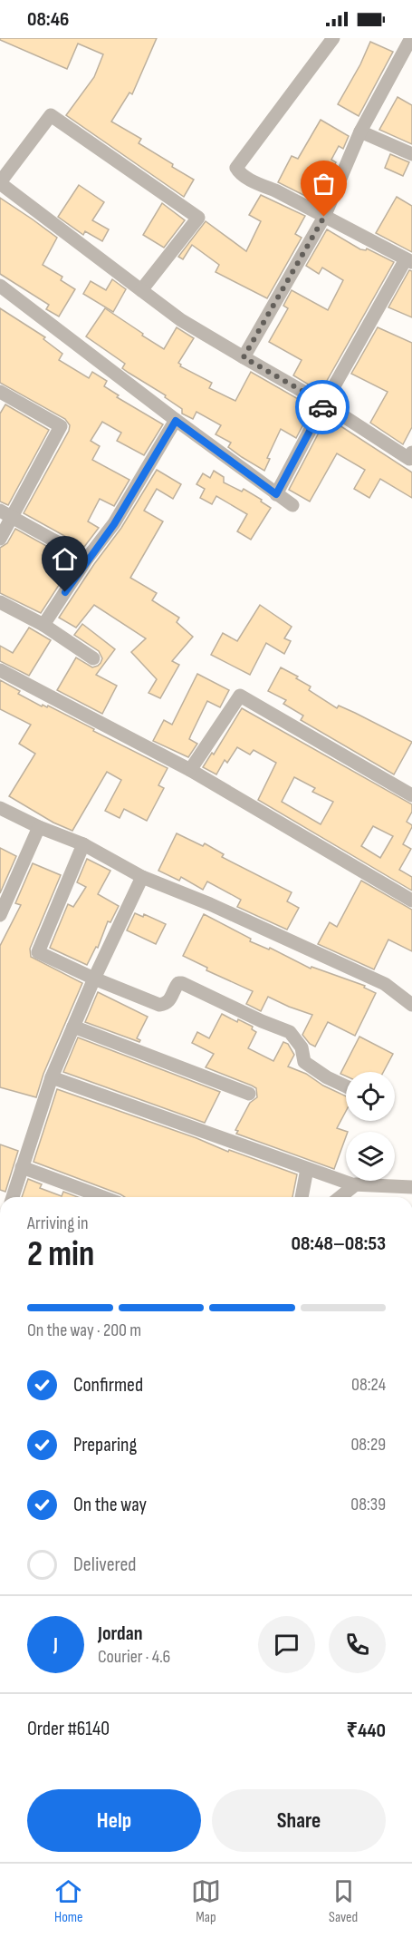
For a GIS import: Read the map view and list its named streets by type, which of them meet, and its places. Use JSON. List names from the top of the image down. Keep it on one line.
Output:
{"page":{"status":"08:46","heading":["2 min","Arriving in","08:48–08:53"],"panel":["Jordan","Courier · 4.6","Order #6140","₹440"],"bar":"On the way · 200 m","list":[["Confirmed","08:24"],["Preparing","08:29"],["On the way","08:39"],"Delivered"],"round":"J","buttons":["Help","Share"],"tabs":["Home","Map","Saved"]}}
